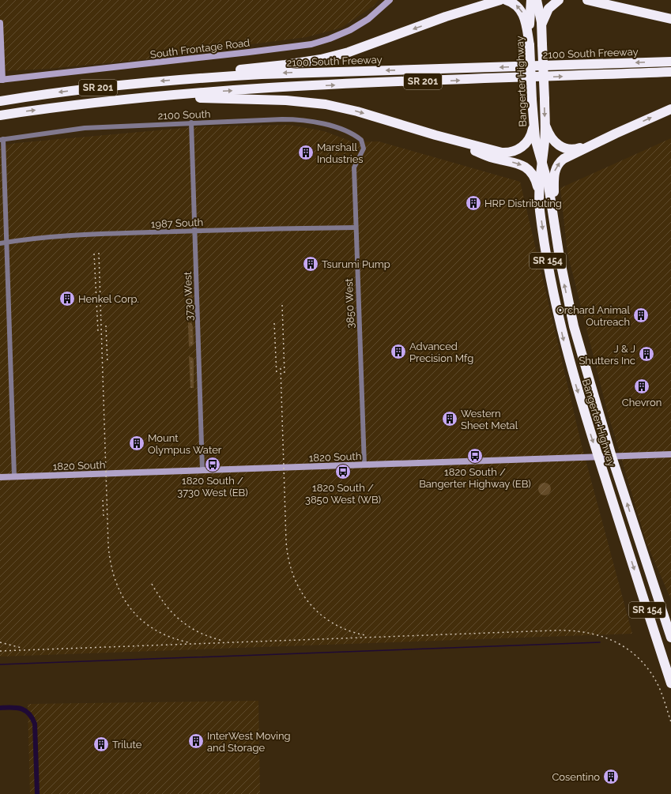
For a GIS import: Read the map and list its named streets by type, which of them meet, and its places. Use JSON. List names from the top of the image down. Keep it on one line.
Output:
{"streets":{"highway":["2100 South Freeway","SR 201","Bangerter Highway","SR 154"],"street":["South Frontage Road","2100 South","1987 South","3730 West","3850 West","1820 South"]},"crossings":[["Bangerter Highway","1820 South"],["2100 South","3730 West"],["2100 South","3850 West"],["1987 South","3730 West"],["1987 South","3850 West"],["3730 West","1820 South"],["3850 West","1820 South"]],"places":{"building":["Marshall Industries","HRP Distributing","Tsurumi Pump","Henkel Corp.","Orchard Animal Outreach","Advanced Precision Mfg","J & J Shutters Inc","Chevron","Western Sheet Metal","Mount Olympus Water","InterWest Moving and Storage","Trilute","Cosentino"],"bus stop":["1820 South / Bangerter Highway (EB)","1820 South / 3730 West (EB)","1820 South / 3850 West (WB)"]}}
